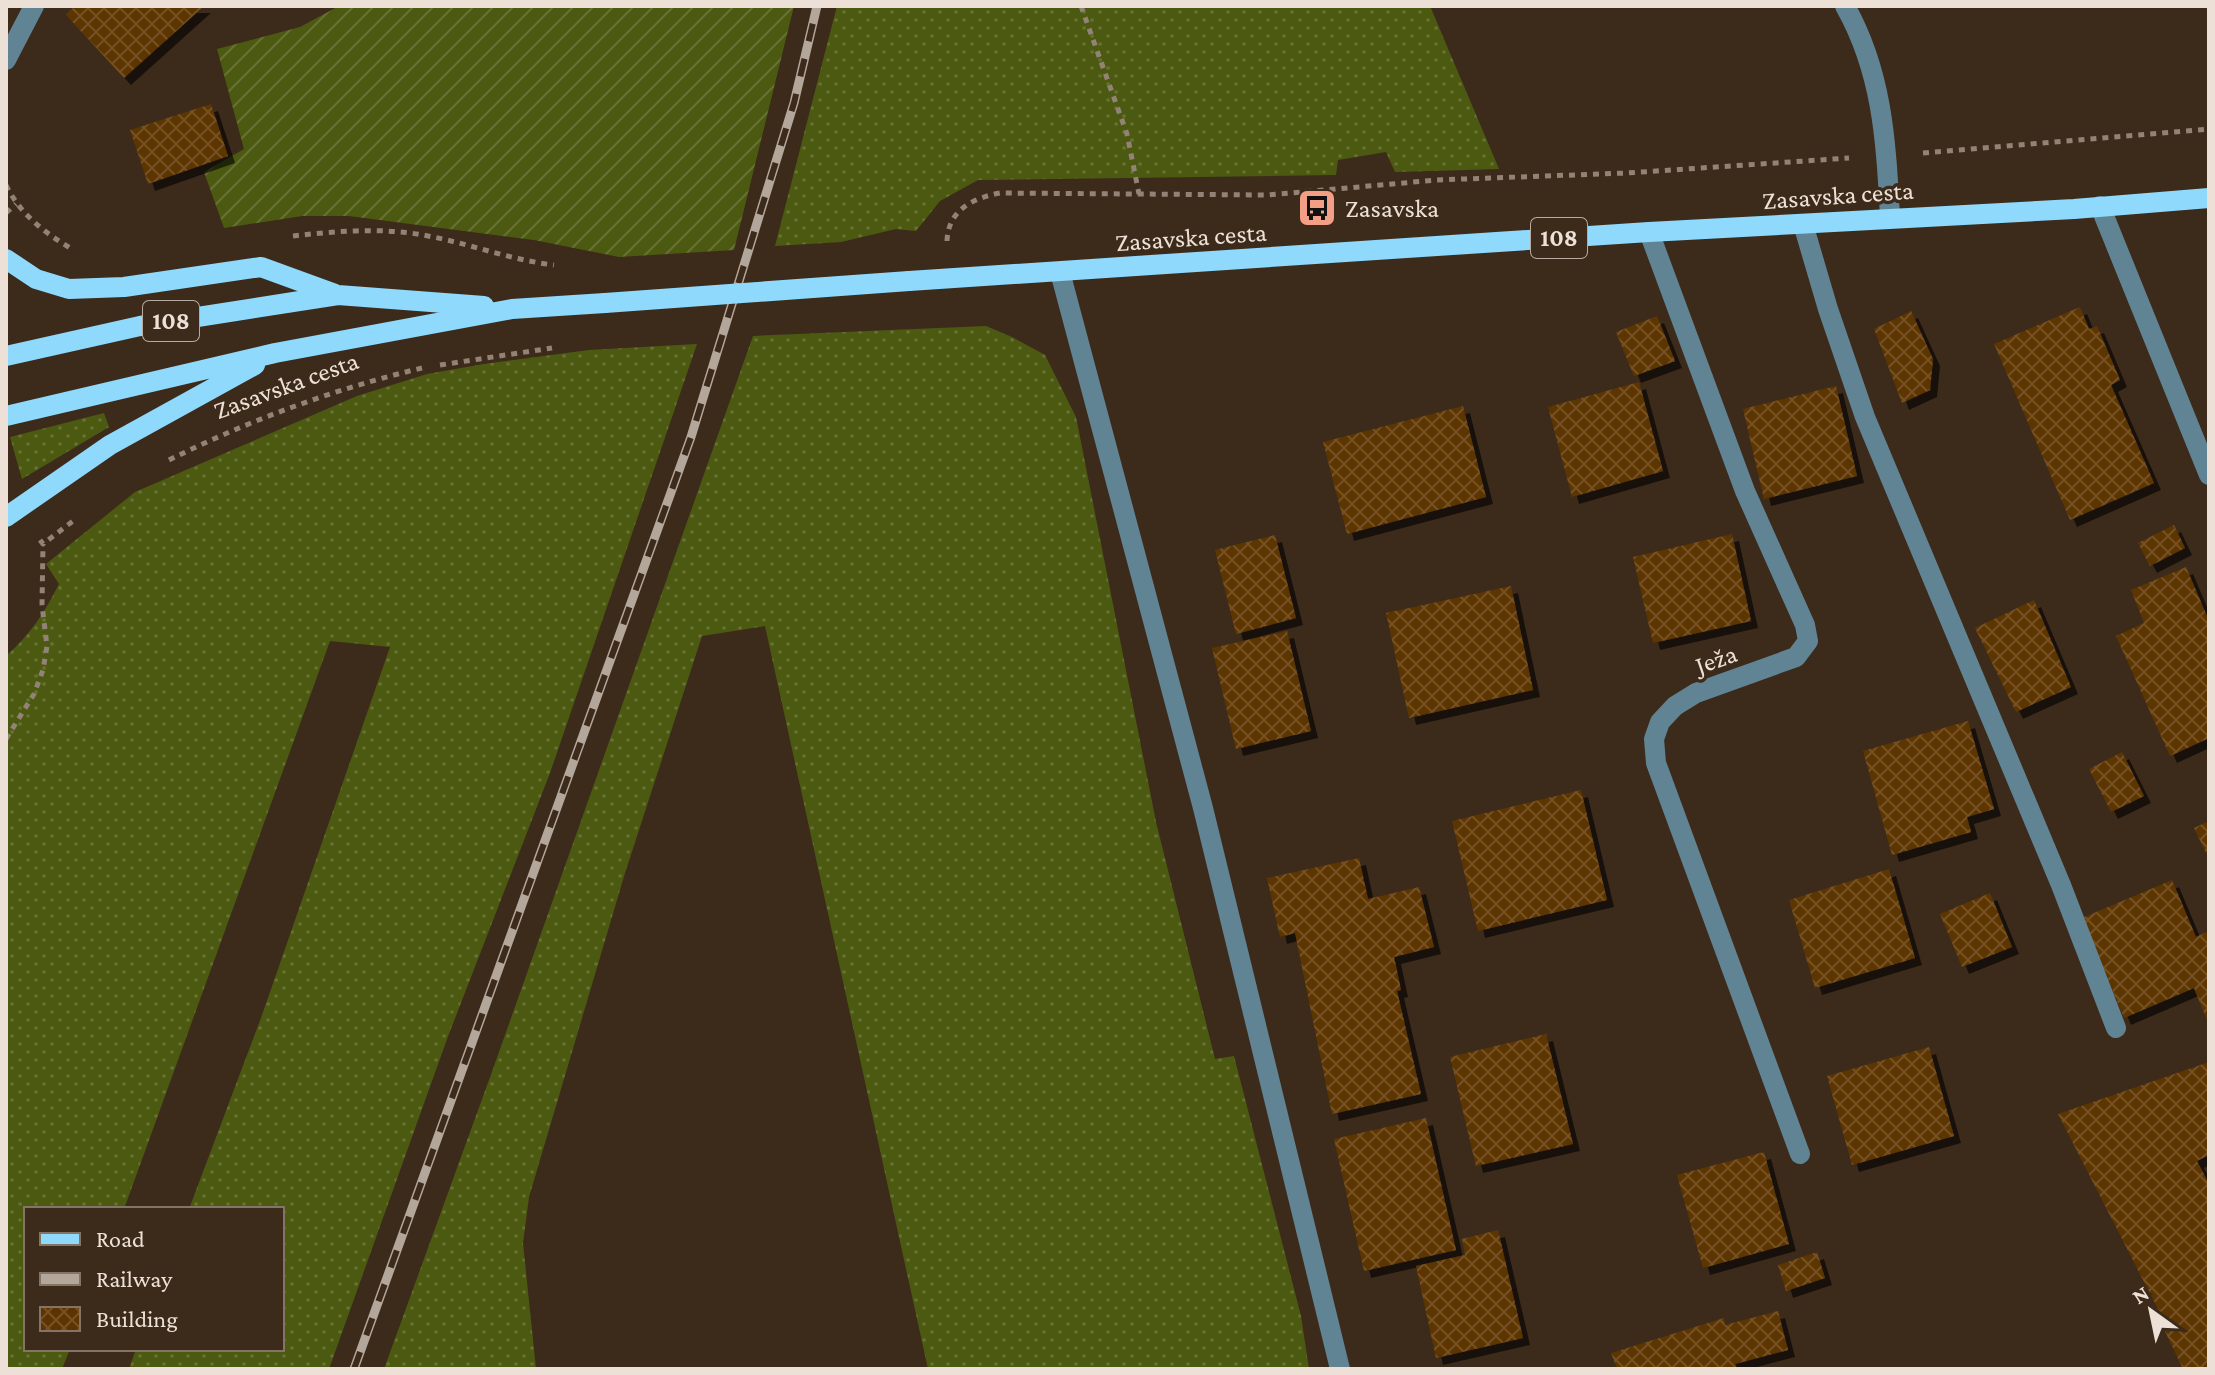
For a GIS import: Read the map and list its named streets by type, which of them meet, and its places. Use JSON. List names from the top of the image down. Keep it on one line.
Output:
{"streets":{"main road":["Zasavska cesta","108"],"street":["Ježa"]},"crossings":[["Zasavska cesta","Ježa"]],"places":{"bus stop":["Zasavska"]},"legend":["Road","Railway","Building"],"north":"top left"}
